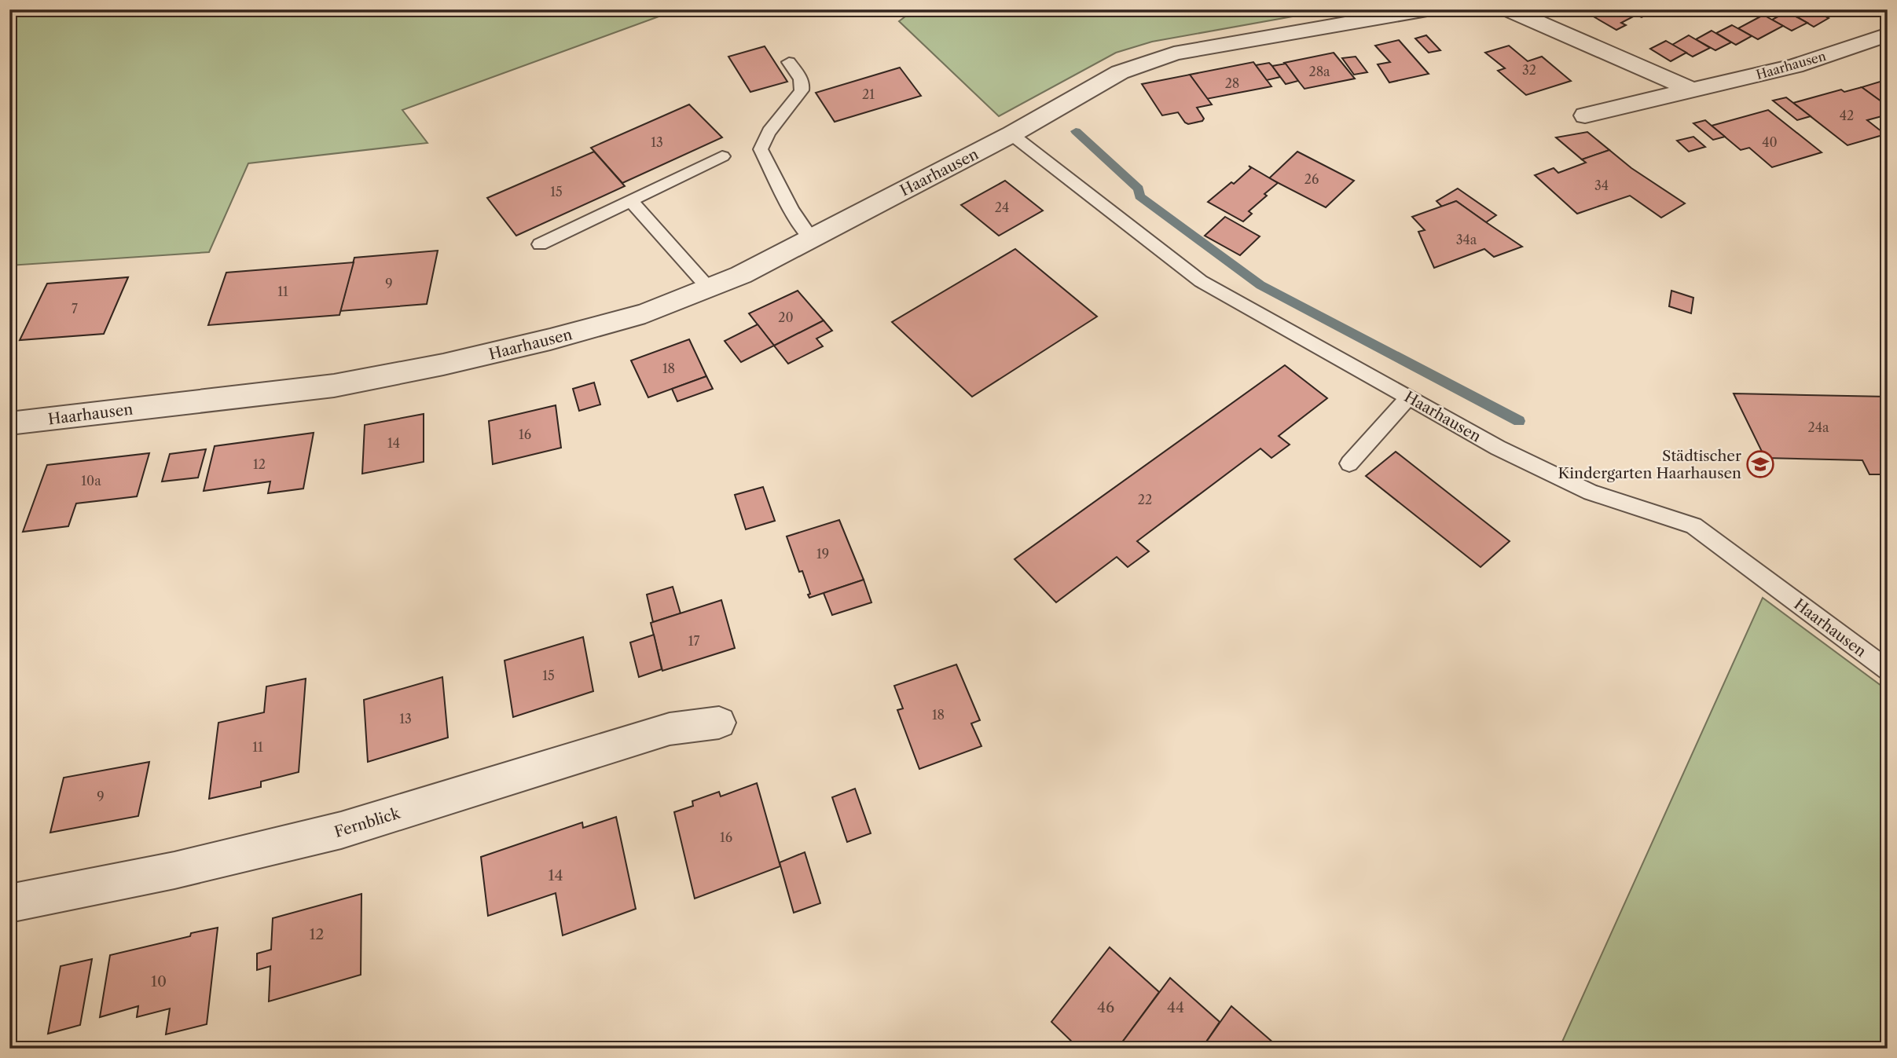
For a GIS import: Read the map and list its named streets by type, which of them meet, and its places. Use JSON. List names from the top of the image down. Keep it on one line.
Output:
{"streets":{"street":["Haarhausen","Fernblick"]},"places":{"school or university":["Städtischer Kindergarten Haarhausen"]},"house_numbers":["32","28a","28","21","42","13","40","26","34","15","24","34a","9","11","7","20","18","24a","16","14","12","10a","22","19","17","15","18","13","11","9","16","14","12","10","46","44"]}
